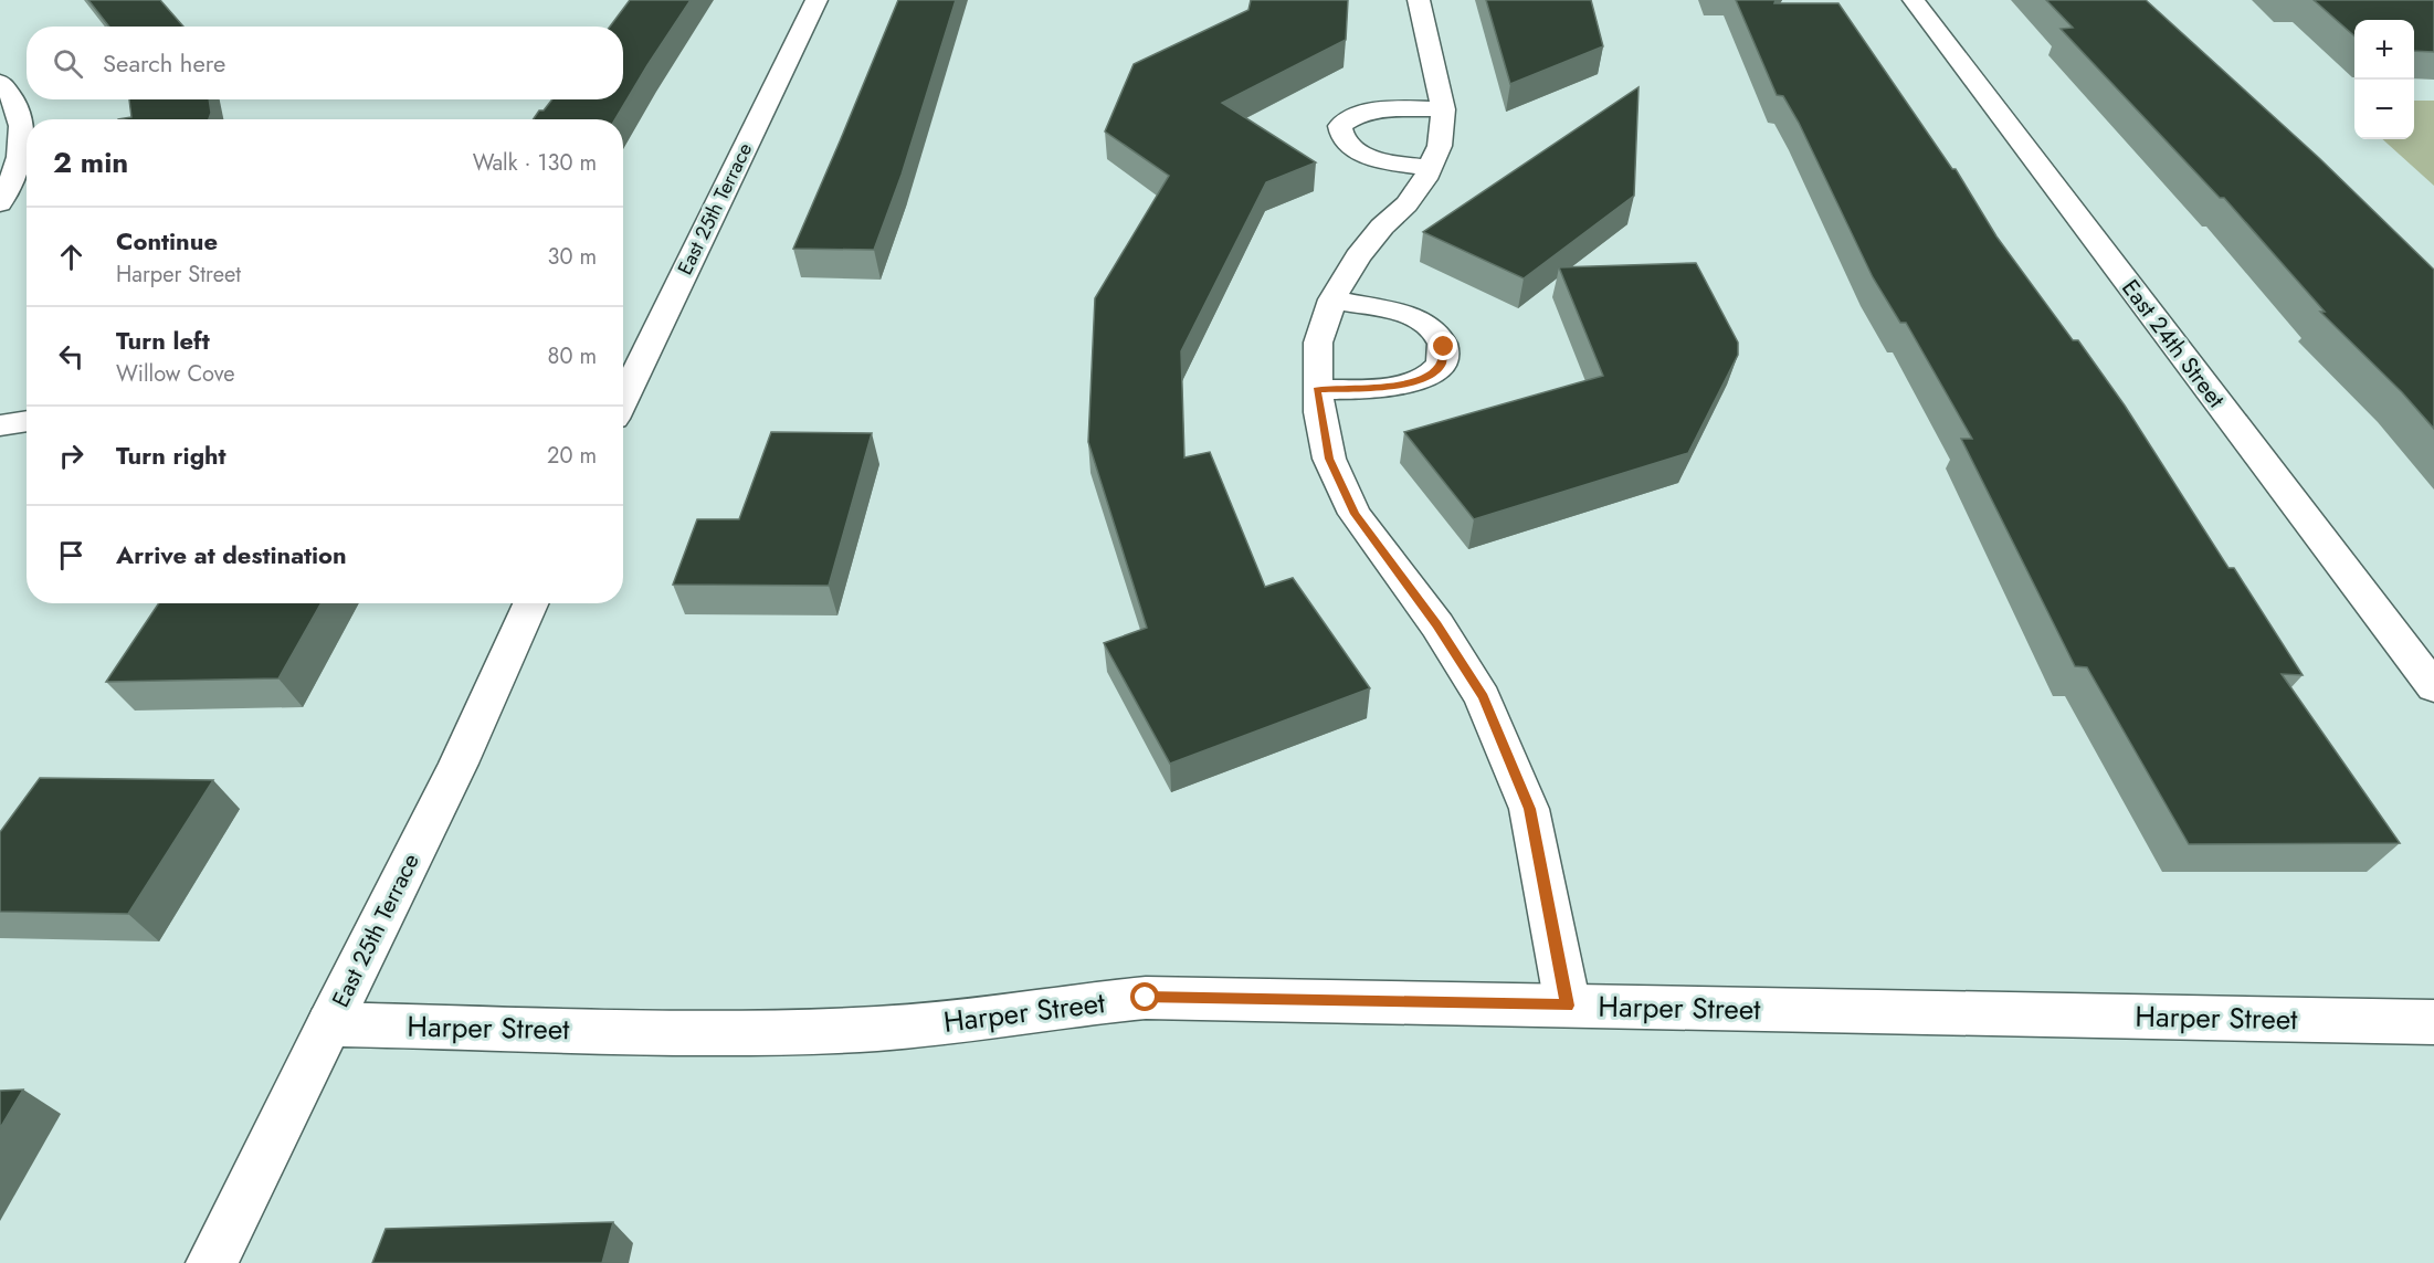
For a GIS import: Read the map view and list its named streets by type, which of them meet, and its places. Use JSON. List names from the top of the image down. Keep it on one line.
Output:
{"streets":{"street":["East 25th Terrace","East 24th Street","Harper Street"]},"crossings":[["East 25th Terrace","Harper Street"]],"page":{"map_buttons":["+","−"],"search":"Search here","heading":["2 min","Walk · 130 m"],"list":[["Continue","Harper Street","30 m"],["Turn left","Willow Cove","80 m"],["Turn right","20 m"],"Arrive at destination"]}}
